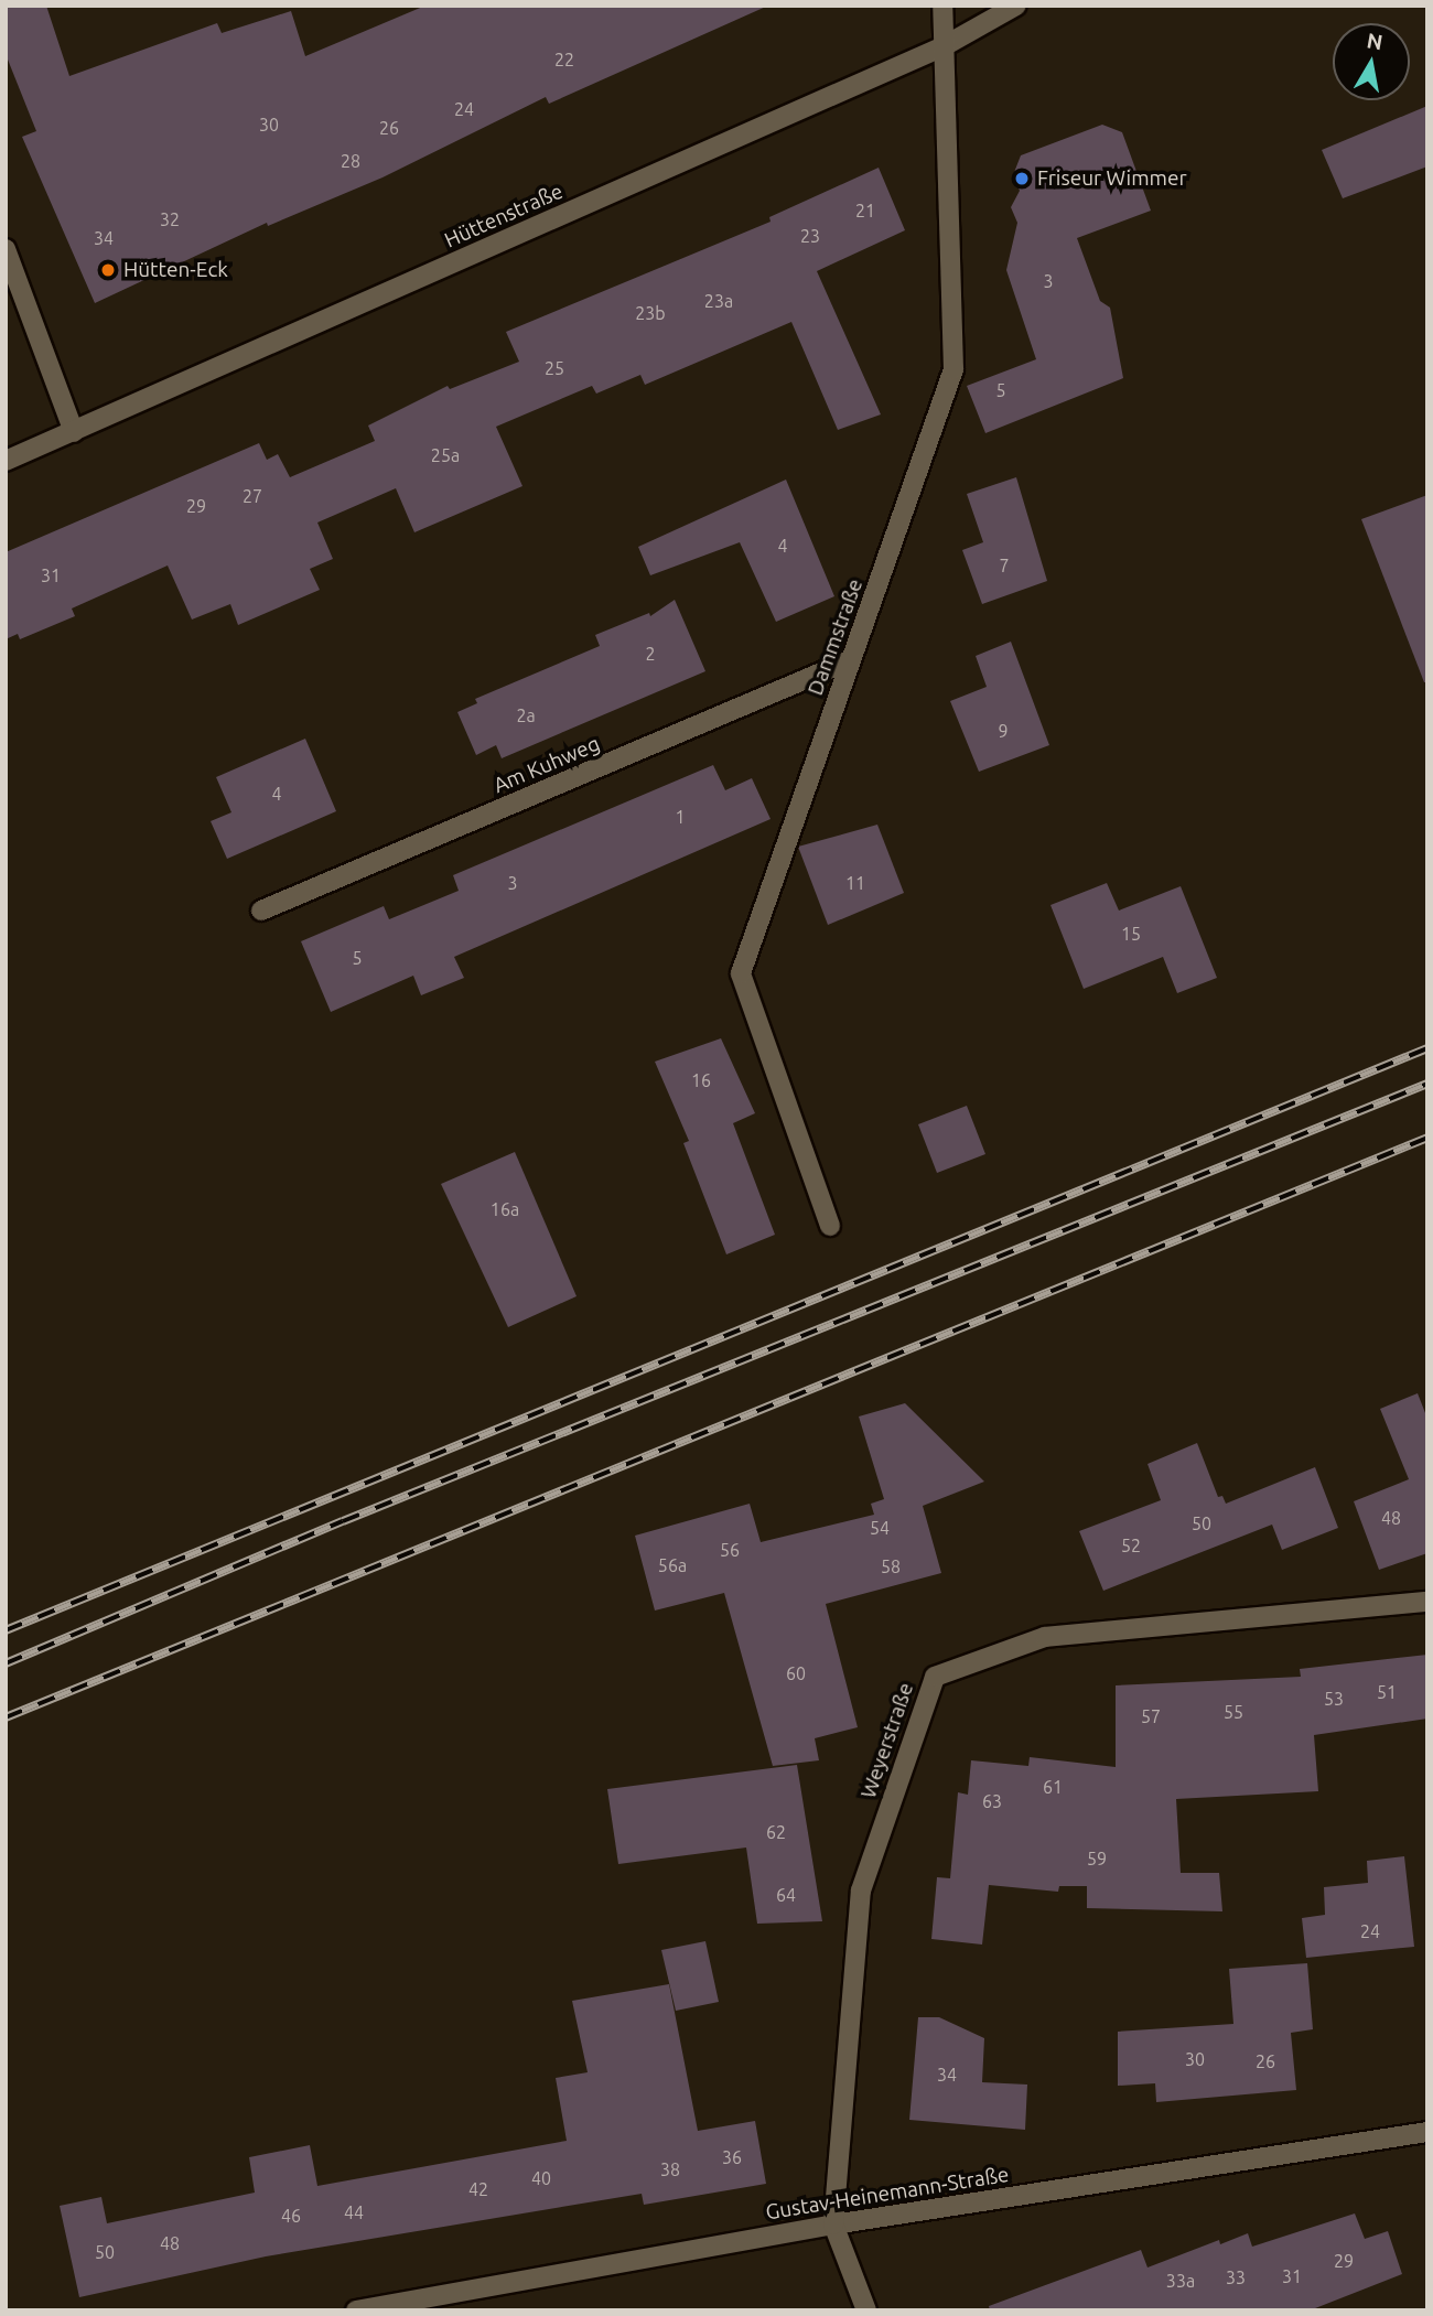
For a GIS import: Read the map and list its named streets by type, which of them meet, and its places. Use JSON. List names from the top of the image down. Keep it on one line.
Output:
{"streets":{"street":["Hüttenstraße","Dammstraße","Am Kuhweg","Weyerstraße","Gustav-Heinemann-Straße"]},"crossings":[["Hüttenstraße","Dammstraße"],["Dammstraße","Am Kuhweg"],["Weyerstraße","Gustav-Heinemann-Straße"]],"places":["Friseur Wimmer","Hütten-Eck"],"house_numbers":["22","24","30","26","28","21","32","23","34","3","23a","23b","25","5","25a","27","29","4","7","31","2","2a","9","4","1","3","11","15","5","16","16a","48","50","54","52","56","56a","58","60","51","53","55","57","61","63","62","59","64","24","30","26","34","36","38","40","42","44","46","48","50","29","31","33","33a"],"north":"top"}
